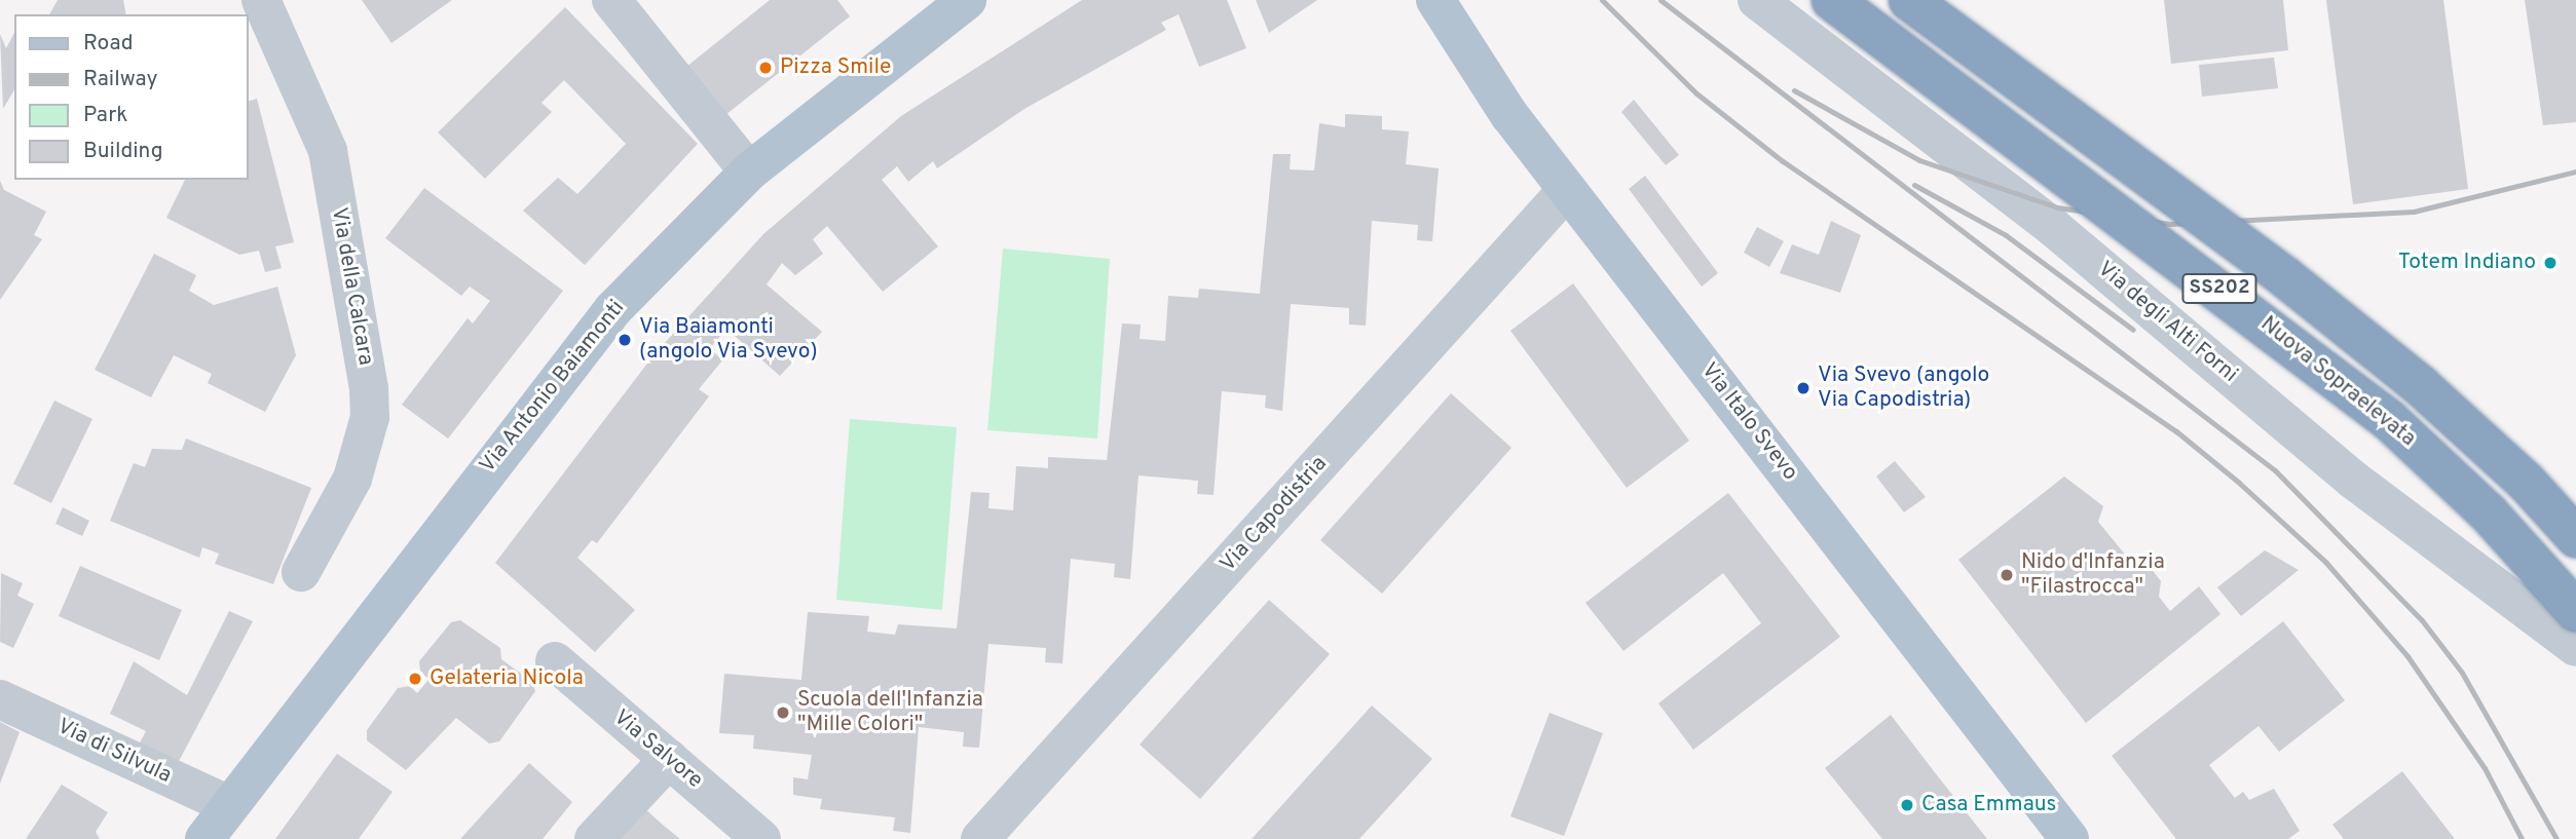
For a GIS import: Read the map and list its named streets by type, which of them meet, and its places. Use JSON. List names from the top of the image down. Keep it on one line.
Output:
{"streets":{"highway":["SS202","Nuova Sopraelevata"],"main road":["Via Antonio Baiamonti","Via Italo Svevo"],"street":["Via della Calcara","Via degli Alti Forni","Via Capodistria","Via Salvore","Via di Silvula"]},"crossings":[["Via Antonio Baiamonti","Via di Silvula"],["Via Italo Svevo","Via Capodistria"]],"places":["Pizza Smile","Totem Indiano","Via Baiamonti (angolo Via Svevo)","Via Svevo (angolo Via Capodistria)","Nido d'Infanzia \"Filastrocca\"","Gelateria Nicola","Scuola dell'Infanzia \"Mille Colori\"","Casa Emmaus"],"legend":["Road","Railway","Park","Building"]}
